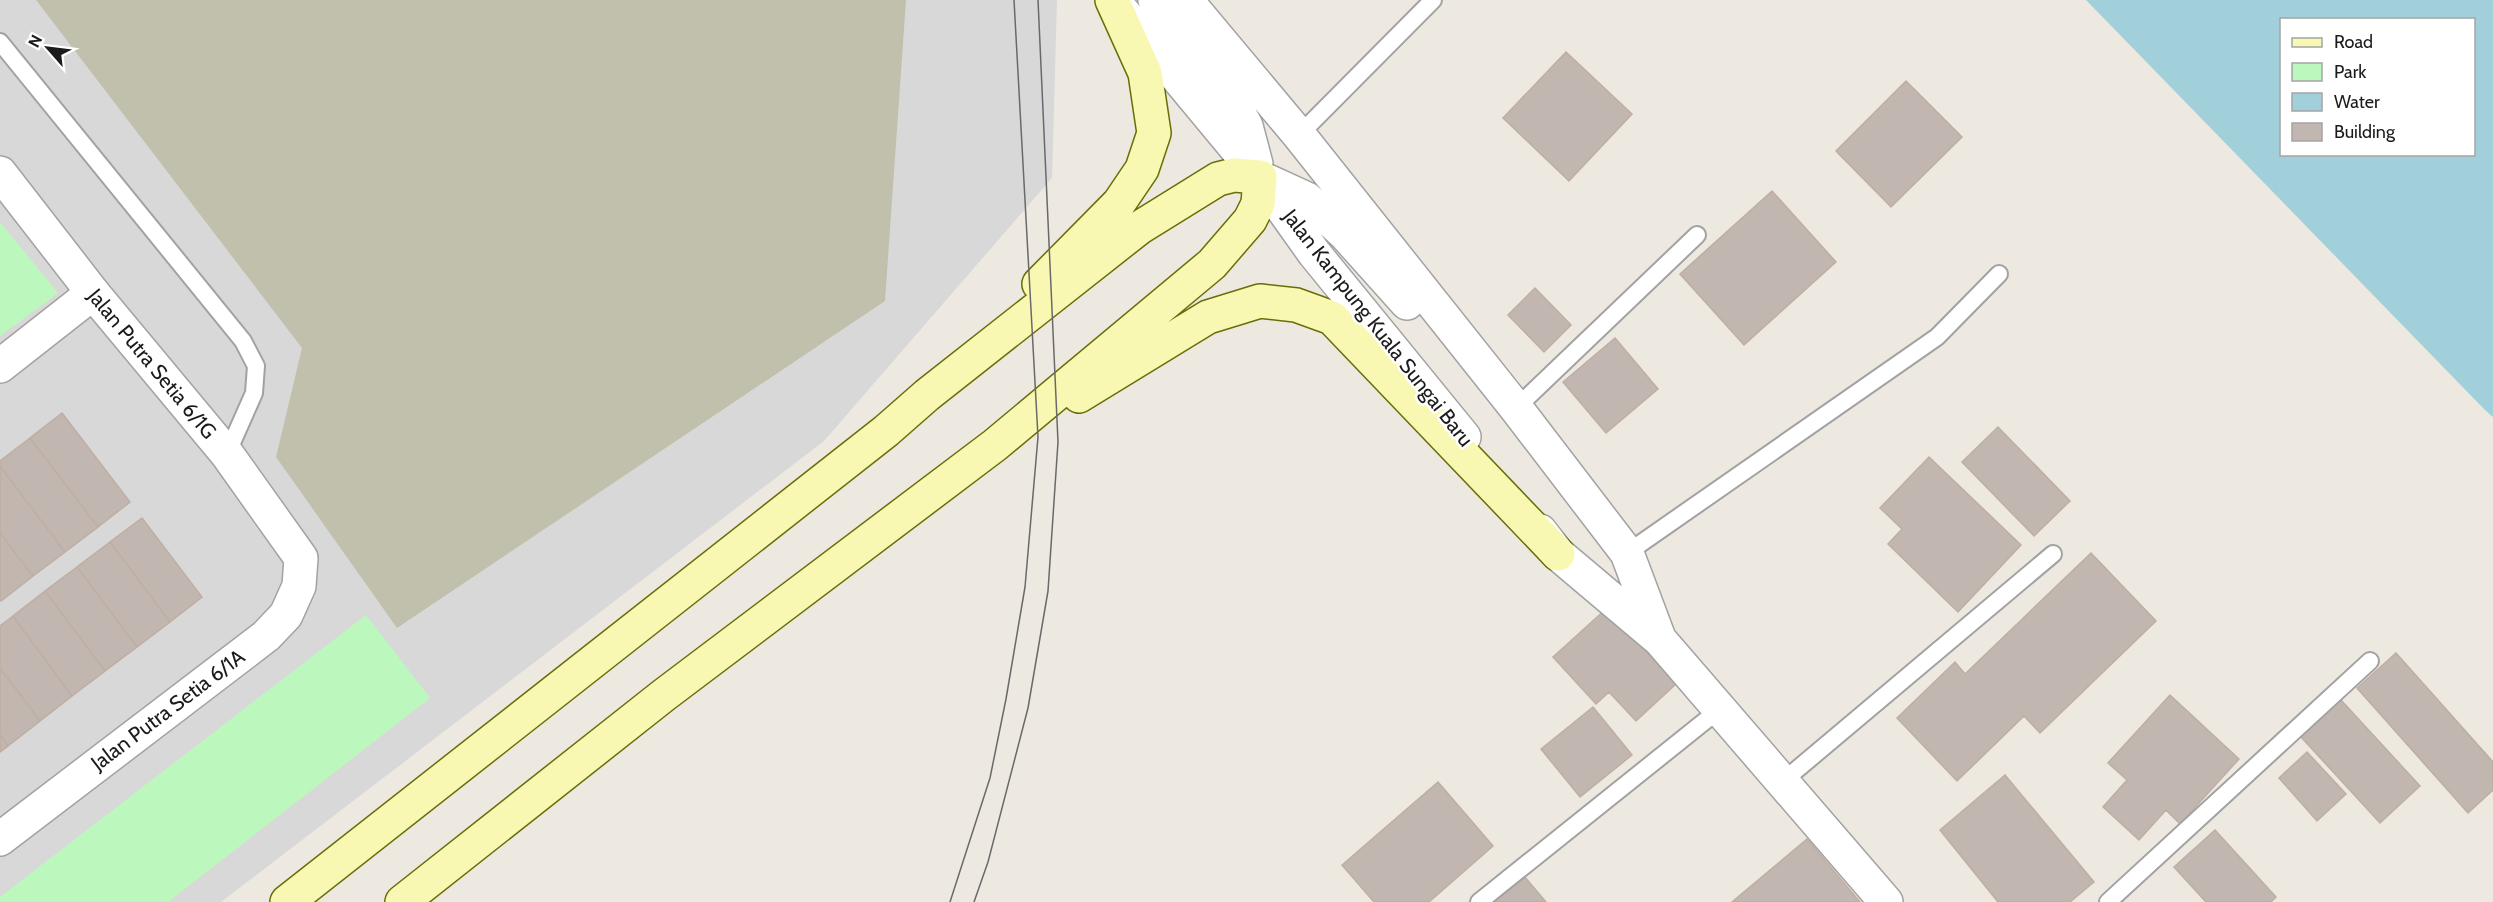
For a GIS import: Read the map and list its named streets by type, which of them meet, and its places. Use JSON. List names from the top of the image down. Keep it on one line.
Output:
{"streets":{"street":["Jalan Kampung Kuala Sungai Baru","Jalan Putra Setia 6/1G","Jalan Putra Setia 6/1A"]},"crossings":[["Jalan Putra Setia 6/1G","Jalan Putra Setia 6/1A"]],"legend":["Road","Park","Water","Building"],"north":"top left"}
